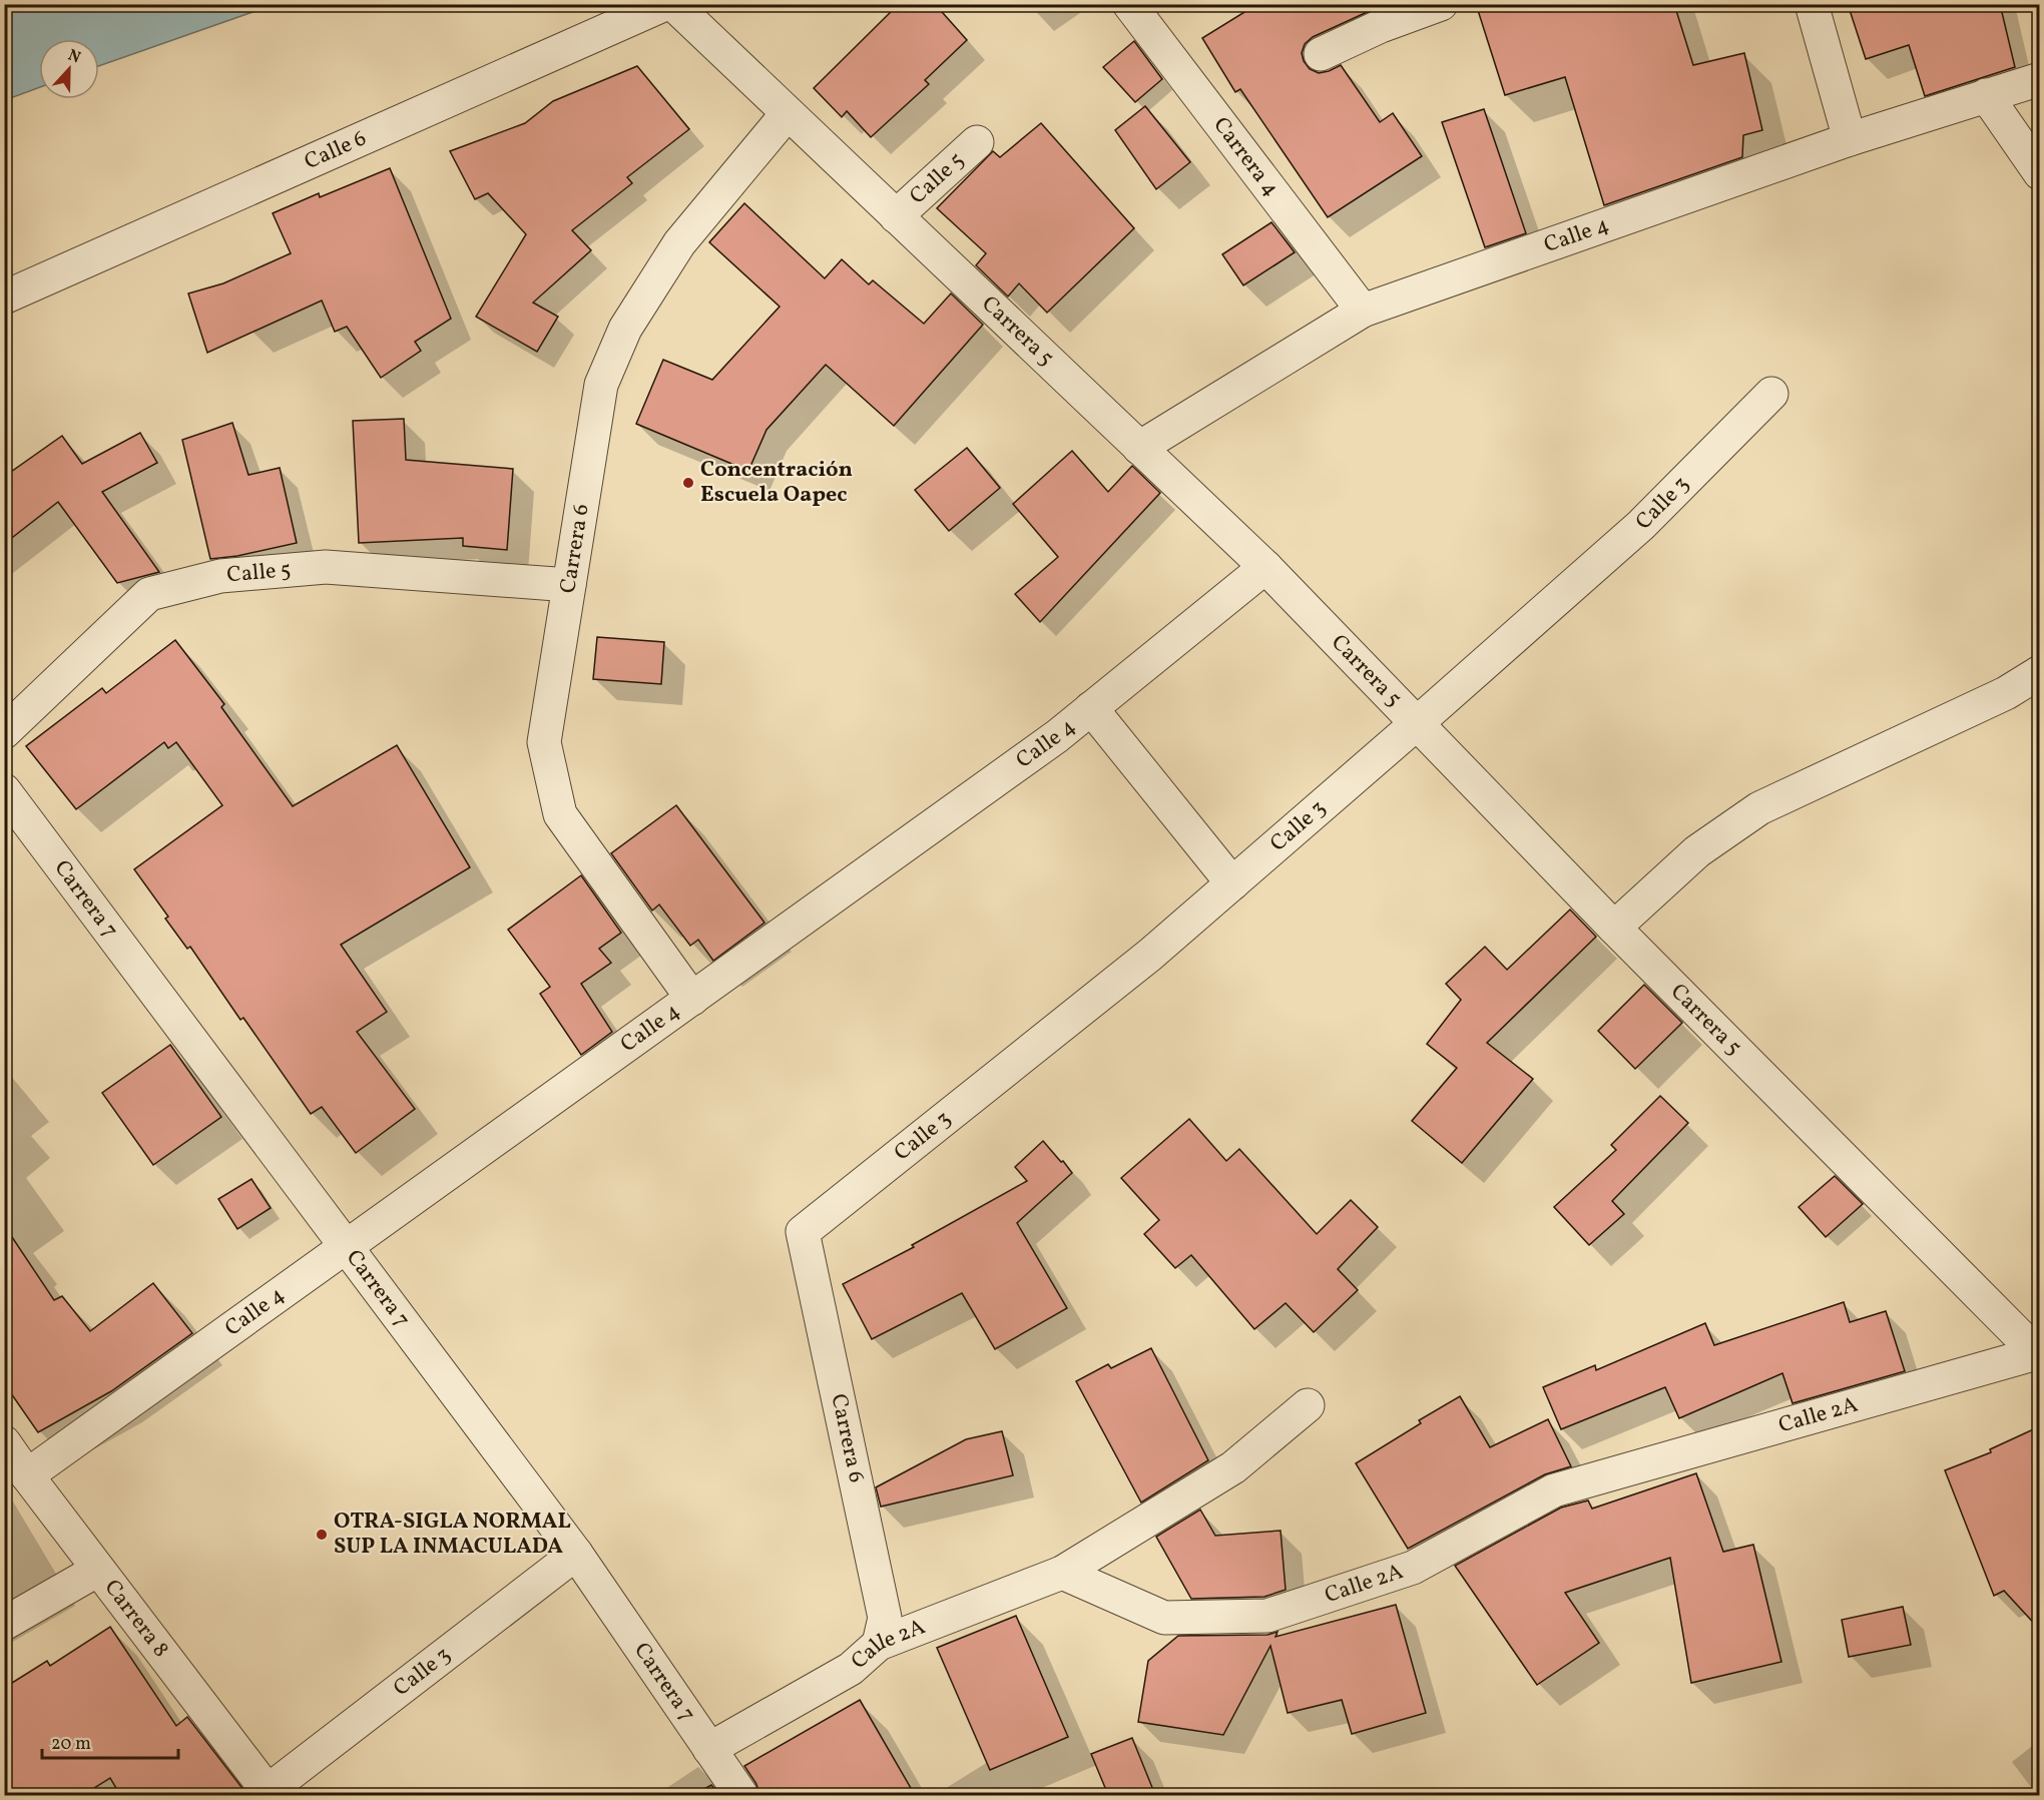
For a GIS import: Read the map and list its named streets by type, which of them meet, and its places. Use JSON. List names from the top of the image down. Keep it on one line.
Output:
{"streets":{"street":["Calle 6","Carrera 4","Calle 5","Calle 4","Carrera 5","Calle 3","Carrera 6","Carrera 7","Calle 2A","Carrera 8"]},"crossings":[["Carrera 4","Calle 4"],["Calle 5","Carrera 5"],["Calle 5","Carrera 6"],["Calle 4","Carrera 5"],["Calle 4","Carrera 6"],["Calle 4","Carrera 7"],["Calle 4","Carrera 8"],["Carrera 5","Calle 3"],["Carrera 5","Carrera 6"],["Carrera 5","Calle 2A"],["Calle 3","Carrera 6"],["Calle 3","Carrera 7"],["Calle 3","Carrera 8"],["Carrera 6","Calle 2A"],["Carrera 7","Calle 2A"]],"places":["Concentración Escuela Oapec","OTRA-SIGLA NORMAL SUP LA INMACULADA"],"scale_bar":"20 m","north":"top"}
